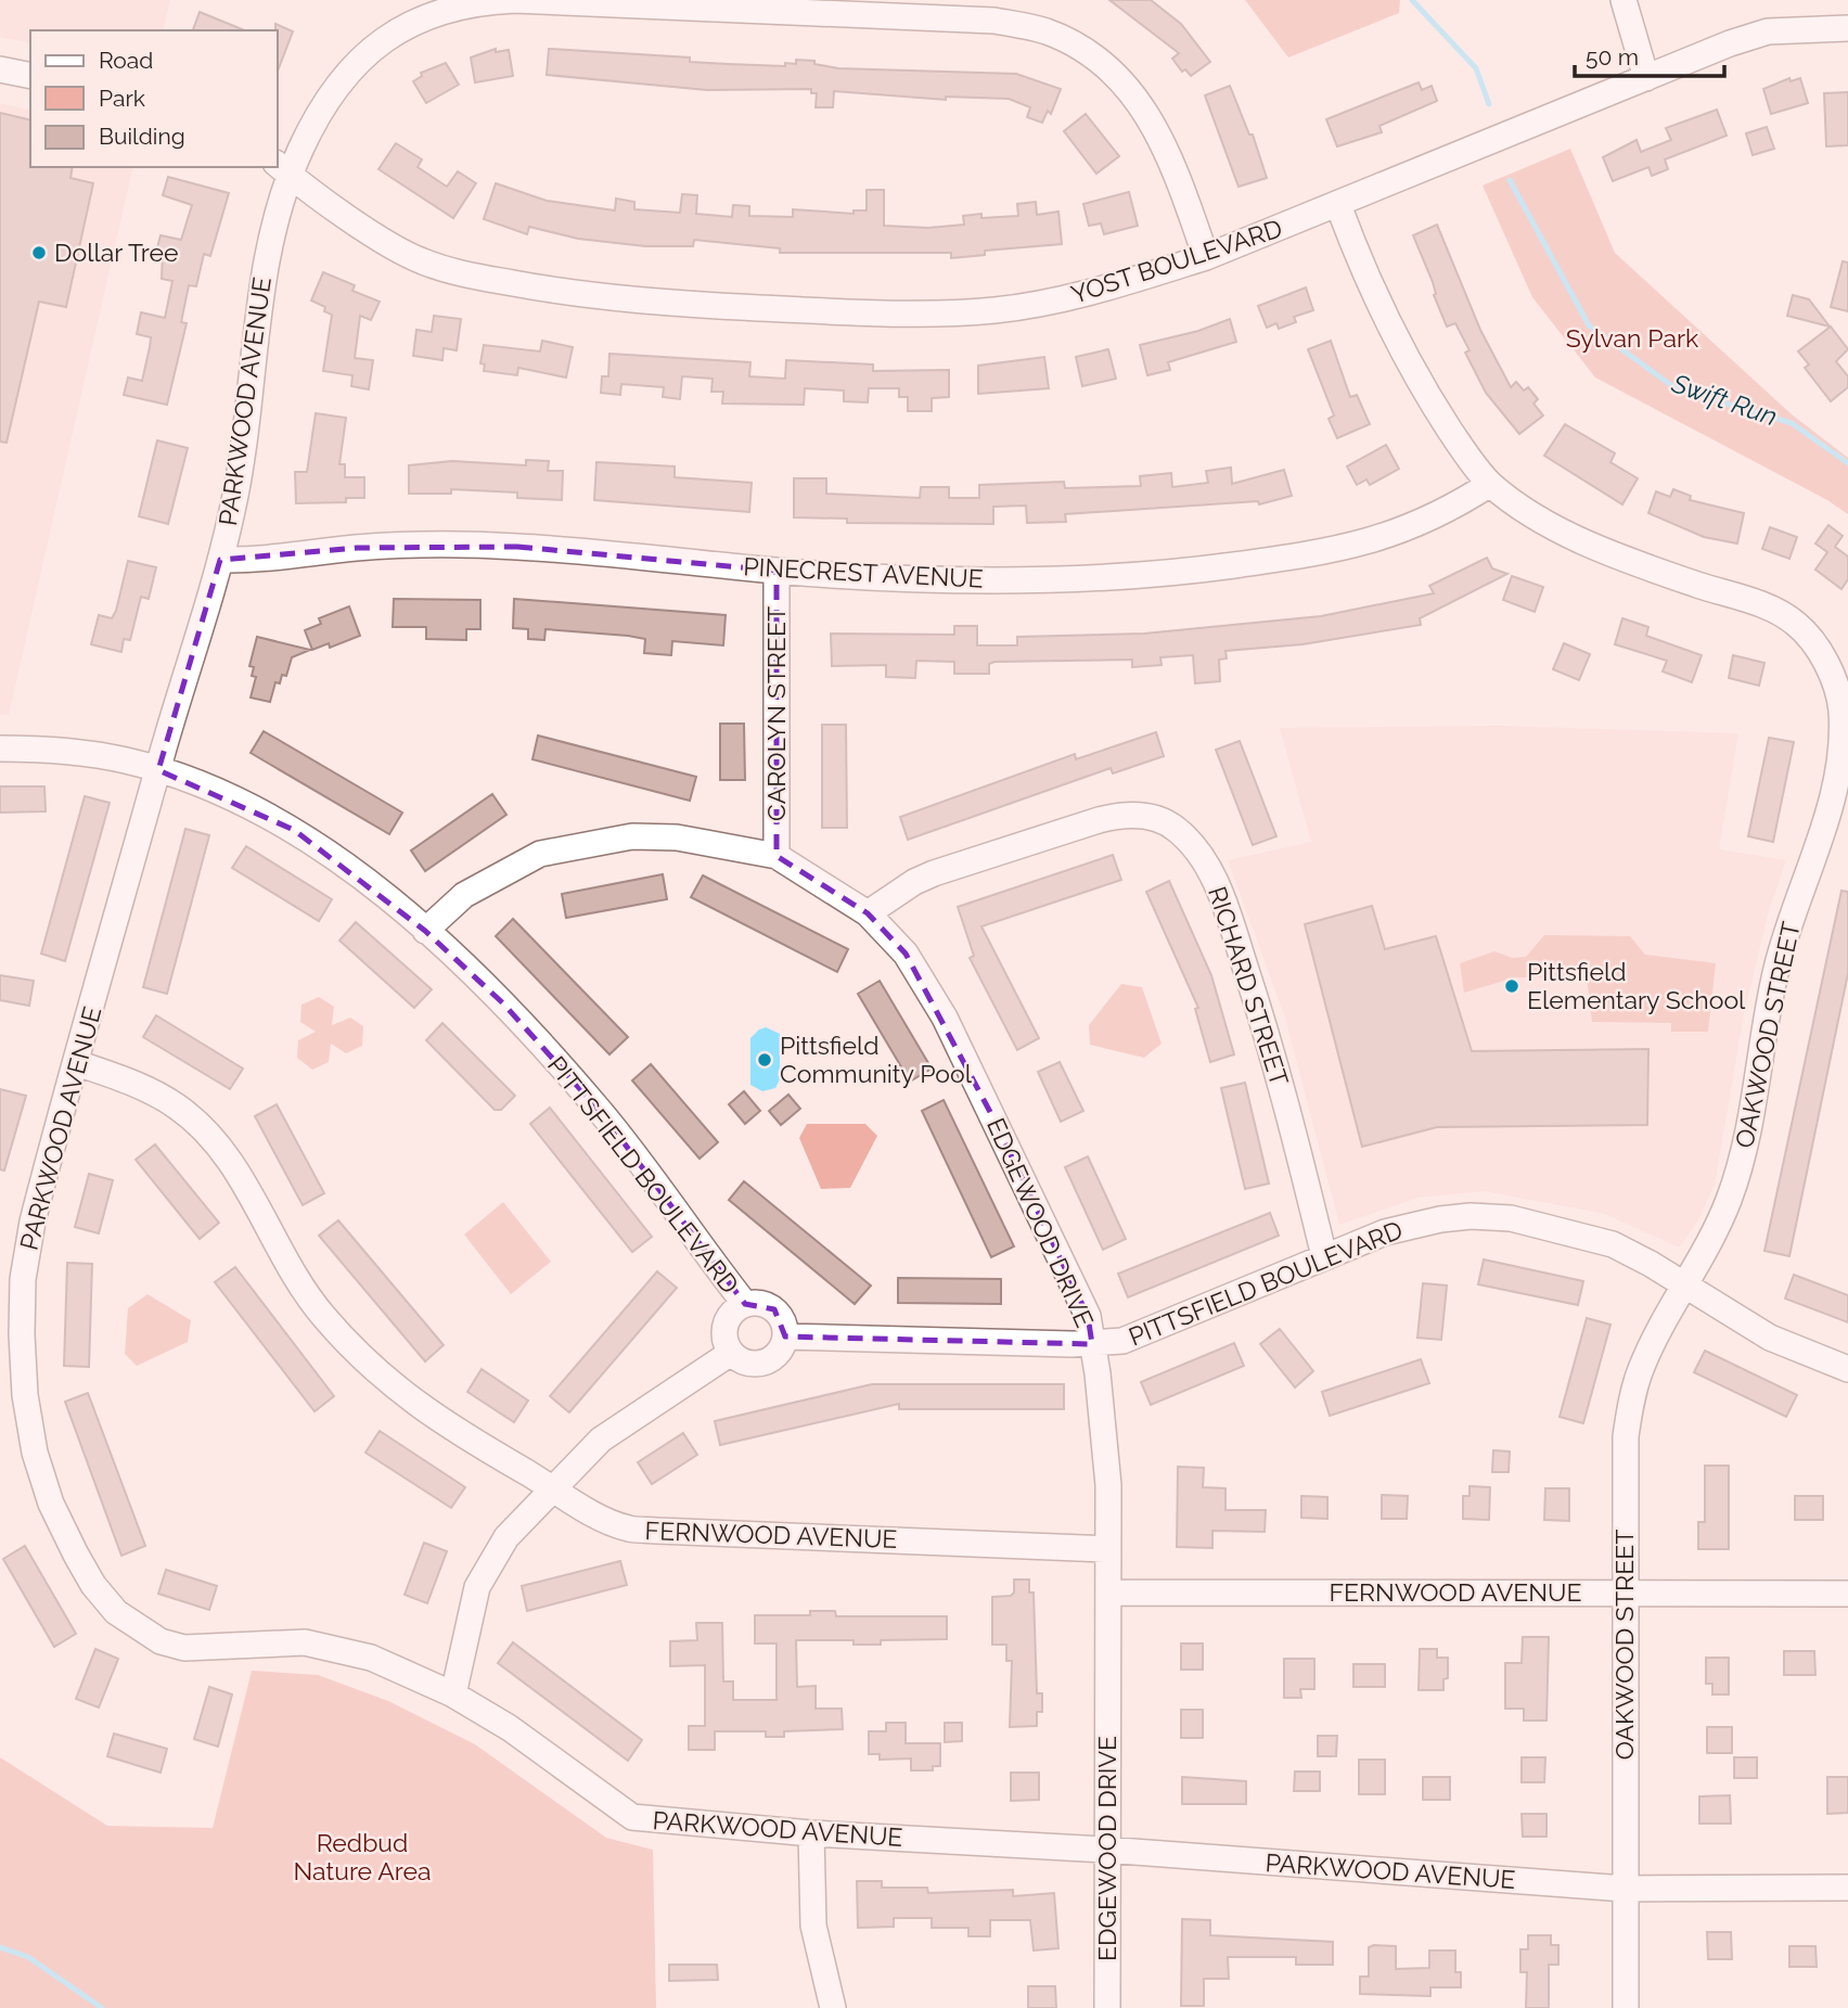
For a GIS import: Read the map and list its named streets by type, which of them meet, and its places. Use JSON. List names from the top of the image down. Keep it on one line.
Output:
{"streets":{"street":["YOST BOULEVARD","PARKWOOD AVENUE","PINECREST AVENUE","CAROLYN STREET","RICHARD STREET","OAKWOOD STREET","PITTSFIELD BOULEVARD","EDGEWOOD DRIVE","FERNWOOD AVENUE"]},"crossings":[["YOST BOULEVARD","PARKWOOD AVENUE"],["YOST BOULEVARD","OAKWOOD STREET"],["PARKWOOD AVENUE","PINECREST AVENUE"],["PARKWOOD AVENUE","OAKWOOD STREET"],["PARKWOOD AVENUE","PITTSFIELD BOULEVARD"],["PARKWOOD AVENUE","EDGEWOOD DRIVE"],["PARKWOOD AVENUE","FERNWOOD AVENUE"],["PINECREST AVENUE","CAROLYN STREET"],["PINECREST AVENUE","OAKWOOD STREET"],["CAROLYN STREET","EDGEWOOD DRIVE"],["RICHARD STREET","PITTSFIELD BOULEVARD"],["RICHARD STREET","EDGEWOOD DRIVE"],["OAKWOOD STREET","PITTSFIELD BOULEVARD"],["OAKWOOD STREET","FERNWOOD AVENUE"],["PITTSFIELD BOULEVARD","EDGEWOOD DRIVE"],["EDGEWOOD DRIVE","FERNWOOD AVENUE"]],"water":["Swift Run"],"parks":["Sylvan Park","Redbud Nature Area"],"places":["Dollar Tree","Pittsfield Elementary School","Pittsfield Community Pool"],"legend":["Road","Park","Building"],"scale_bar":"50 m"}
